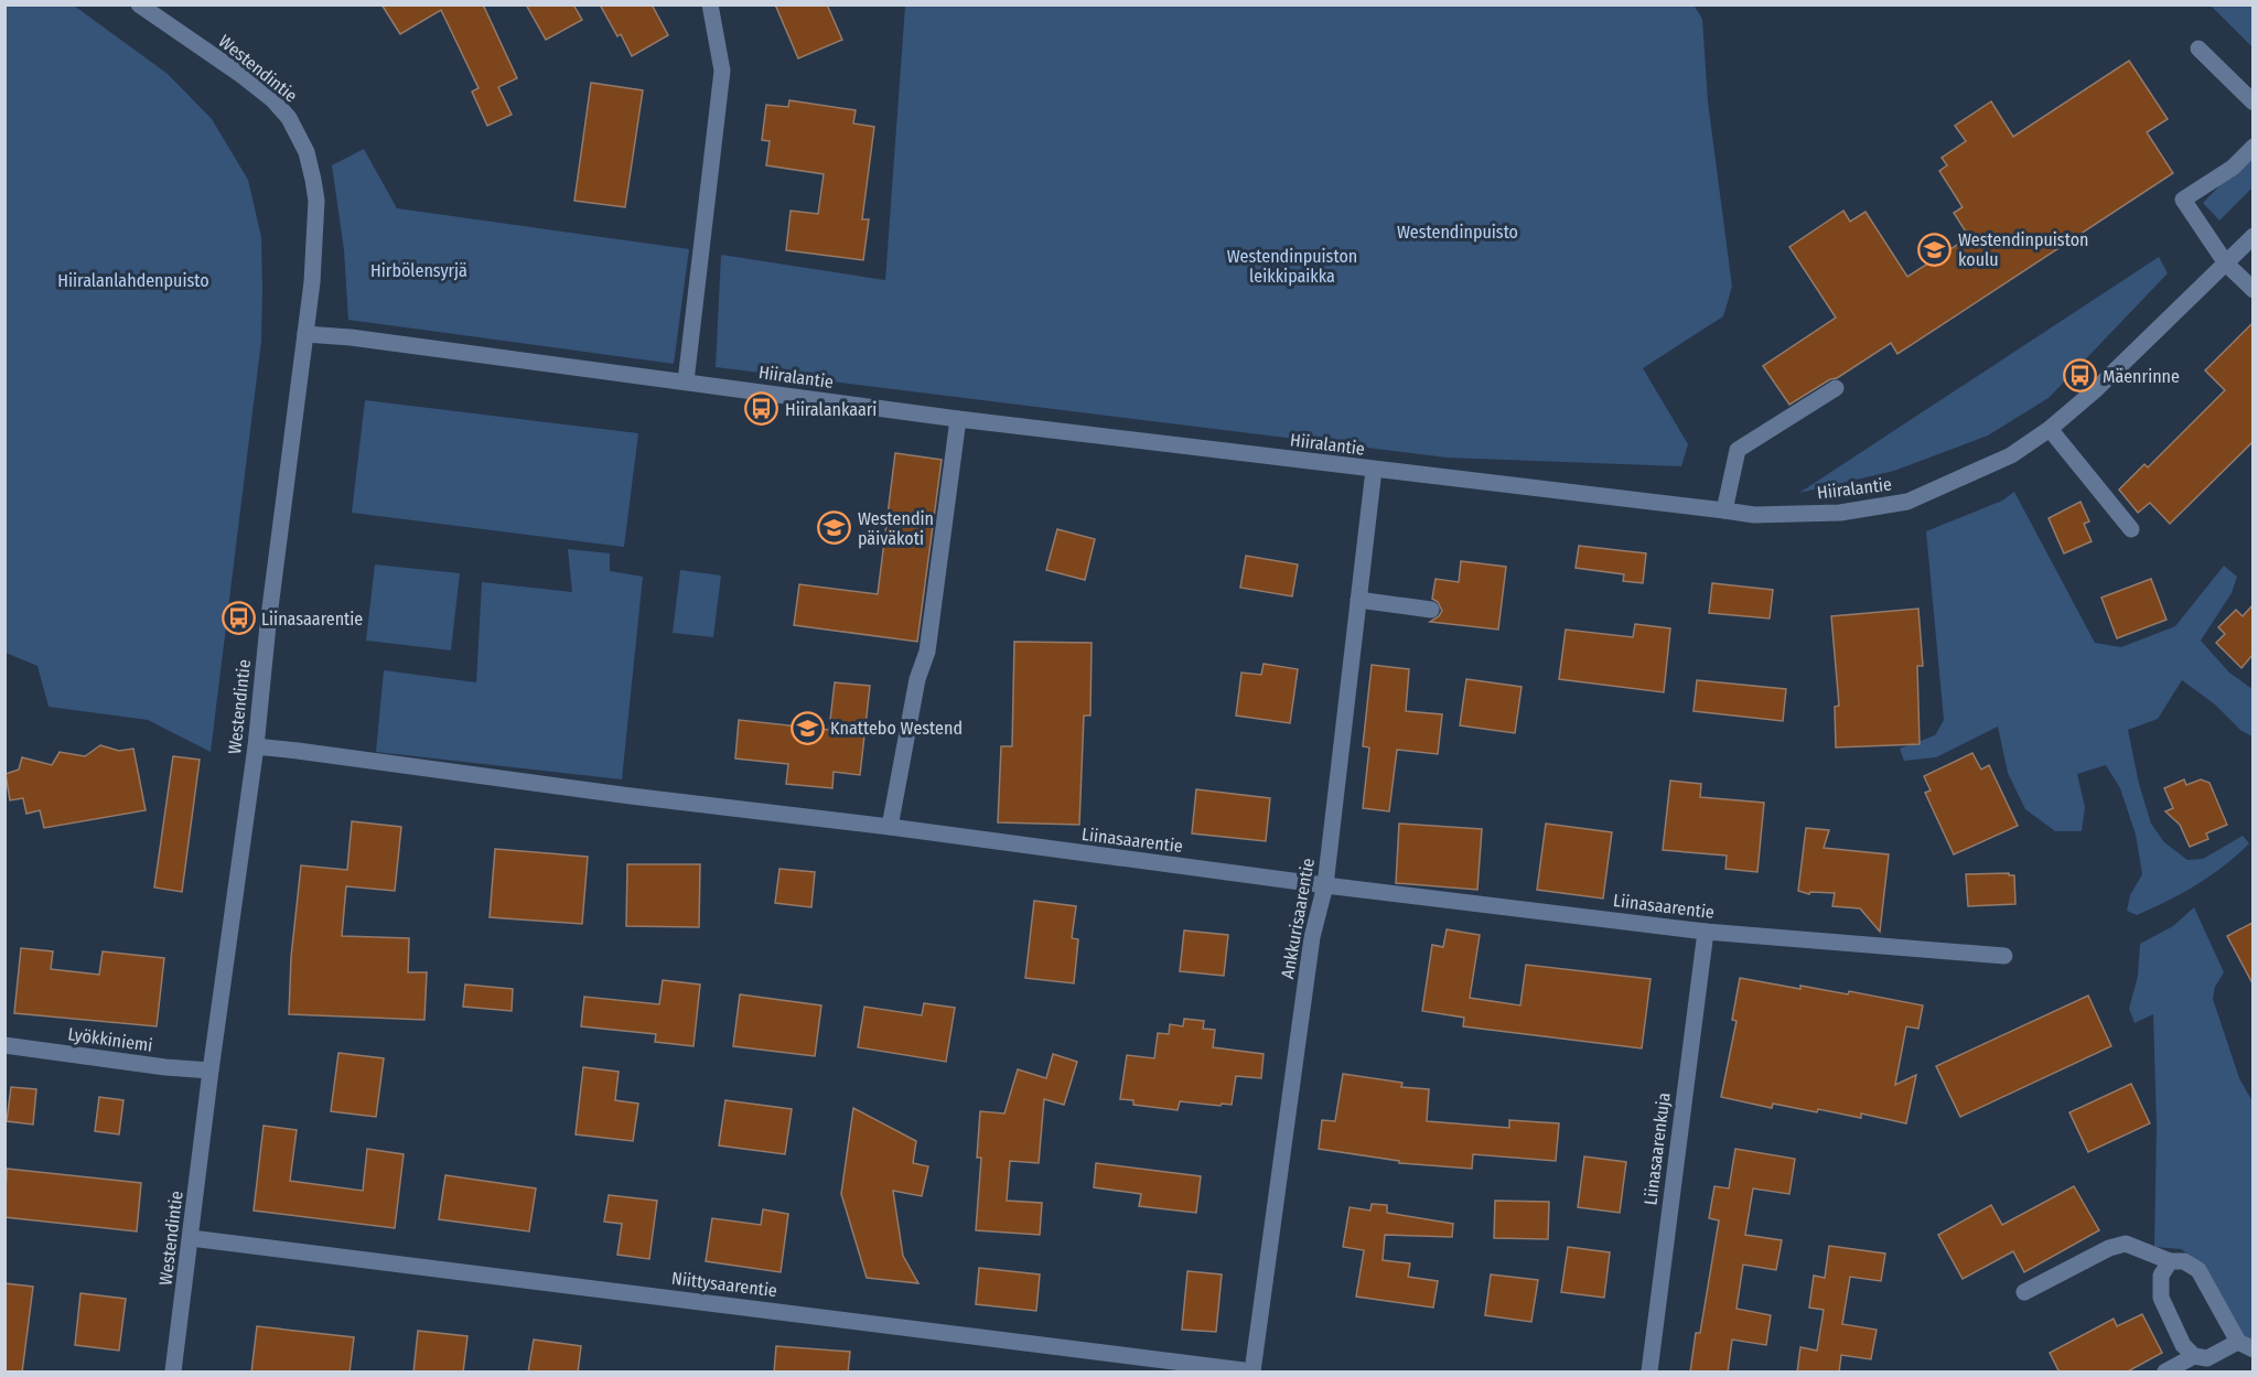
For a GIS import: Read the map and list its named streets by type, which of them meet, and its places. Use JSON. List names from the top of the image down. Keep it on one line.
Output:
{"streets":{"street":["Westendintie","Hiiralantie","Liinasaarentie","Ankkurisaarentie","Lyökkiniemi","Liinasaarenkuja","Niittysaarentie"]},"crossings":[["Westendintie","Hiiralantie"],["Westendintie","Liinasaarentie"],["Westendintie","Lyökkiniemi"],["Westendintie","Niittysaarentie"],["Hiiralantie","Ankkurisaarentie"],["Liinasaarentie","Ankkurisaarentie"],["Liinasaarentie","Liinasaarenkuja"],["Ankkurisaarentie","Niittysaarentie"]],"parks":["Westendinpuisto","Westendinpuiston leikkipaikka","Hirbölensyrjä","Hiiralanlahdenpuisto"],"places":{"school or university":["Westendinpuiston koulu","Westendin päiväkoti","Knattebo Westend"],"bus stop":["Mäenrinne","Hiiralankaari","Liinasaarentie"]}}
